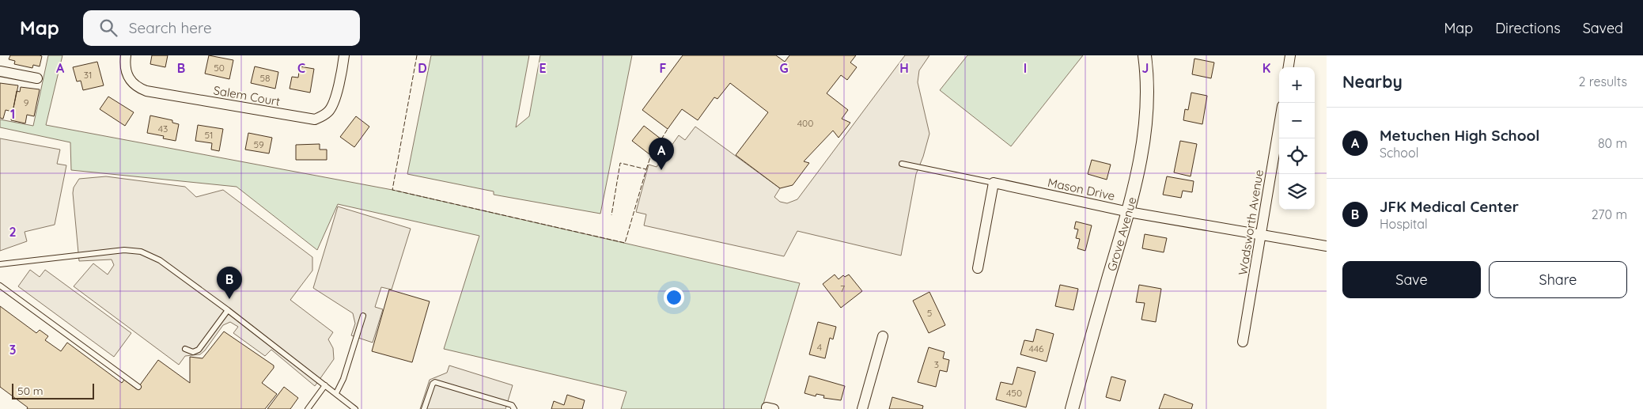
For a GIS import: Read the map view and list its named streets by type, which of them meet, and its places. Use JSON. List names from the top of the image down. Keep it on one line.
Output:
{"streets":{"street":["Salem Court","Mason Drive","Wadsworth Avenue","Grove Avenue"]},"crossings":[["Mason Drive","Wadsworth Avenue"],["Mason Drive","Grove Avenue"]],"house_numbers":["50","31","58","9","400","43","51","59","7","5","4","446","3","450"],"scale_bar":"50 m","page":{"header":"Map","search":"Search here","nav":["Map","Directions","Saved"],"heading":["Nearby","2 results"],"map_buttons":["+","−"],"list":[{"mark":"A","name":"Metuchen High School","note":"School","value":"80 m"},{"mark":"B","name":"JFK Medical Center","note":"Hospital","value":"270 m"}],"pins":["A","B"],"buttons":["Save","Share"],"scale":"50 m"},"grid":{"columns":["A","B","C","D","E","F","G","H","I","J","K"],"rows":["1","2","3"]}}
